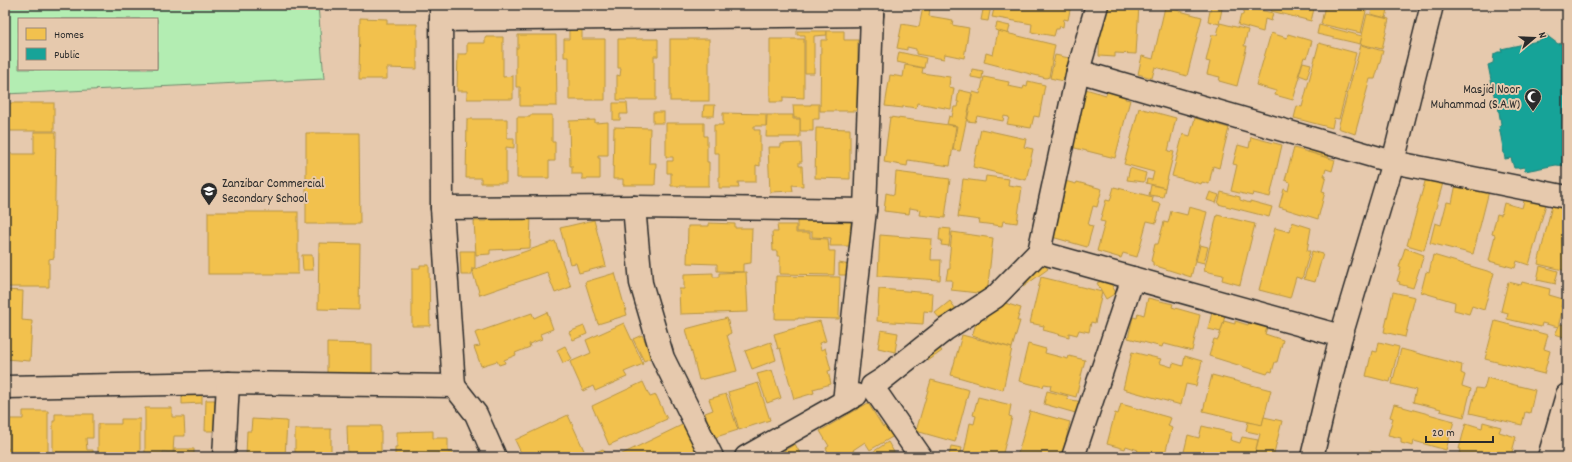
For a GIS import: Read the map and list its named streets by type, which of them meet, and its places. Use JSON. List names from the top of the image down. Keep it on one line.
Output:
{"places":{"mosque":["Masjid Noor Muhammad (S.A.W)"],"school or university":["Zanzibar Commercial Secondary School"]},"legend":["Homes","Public"],"scale_bar":"20 m","north":"right"}
